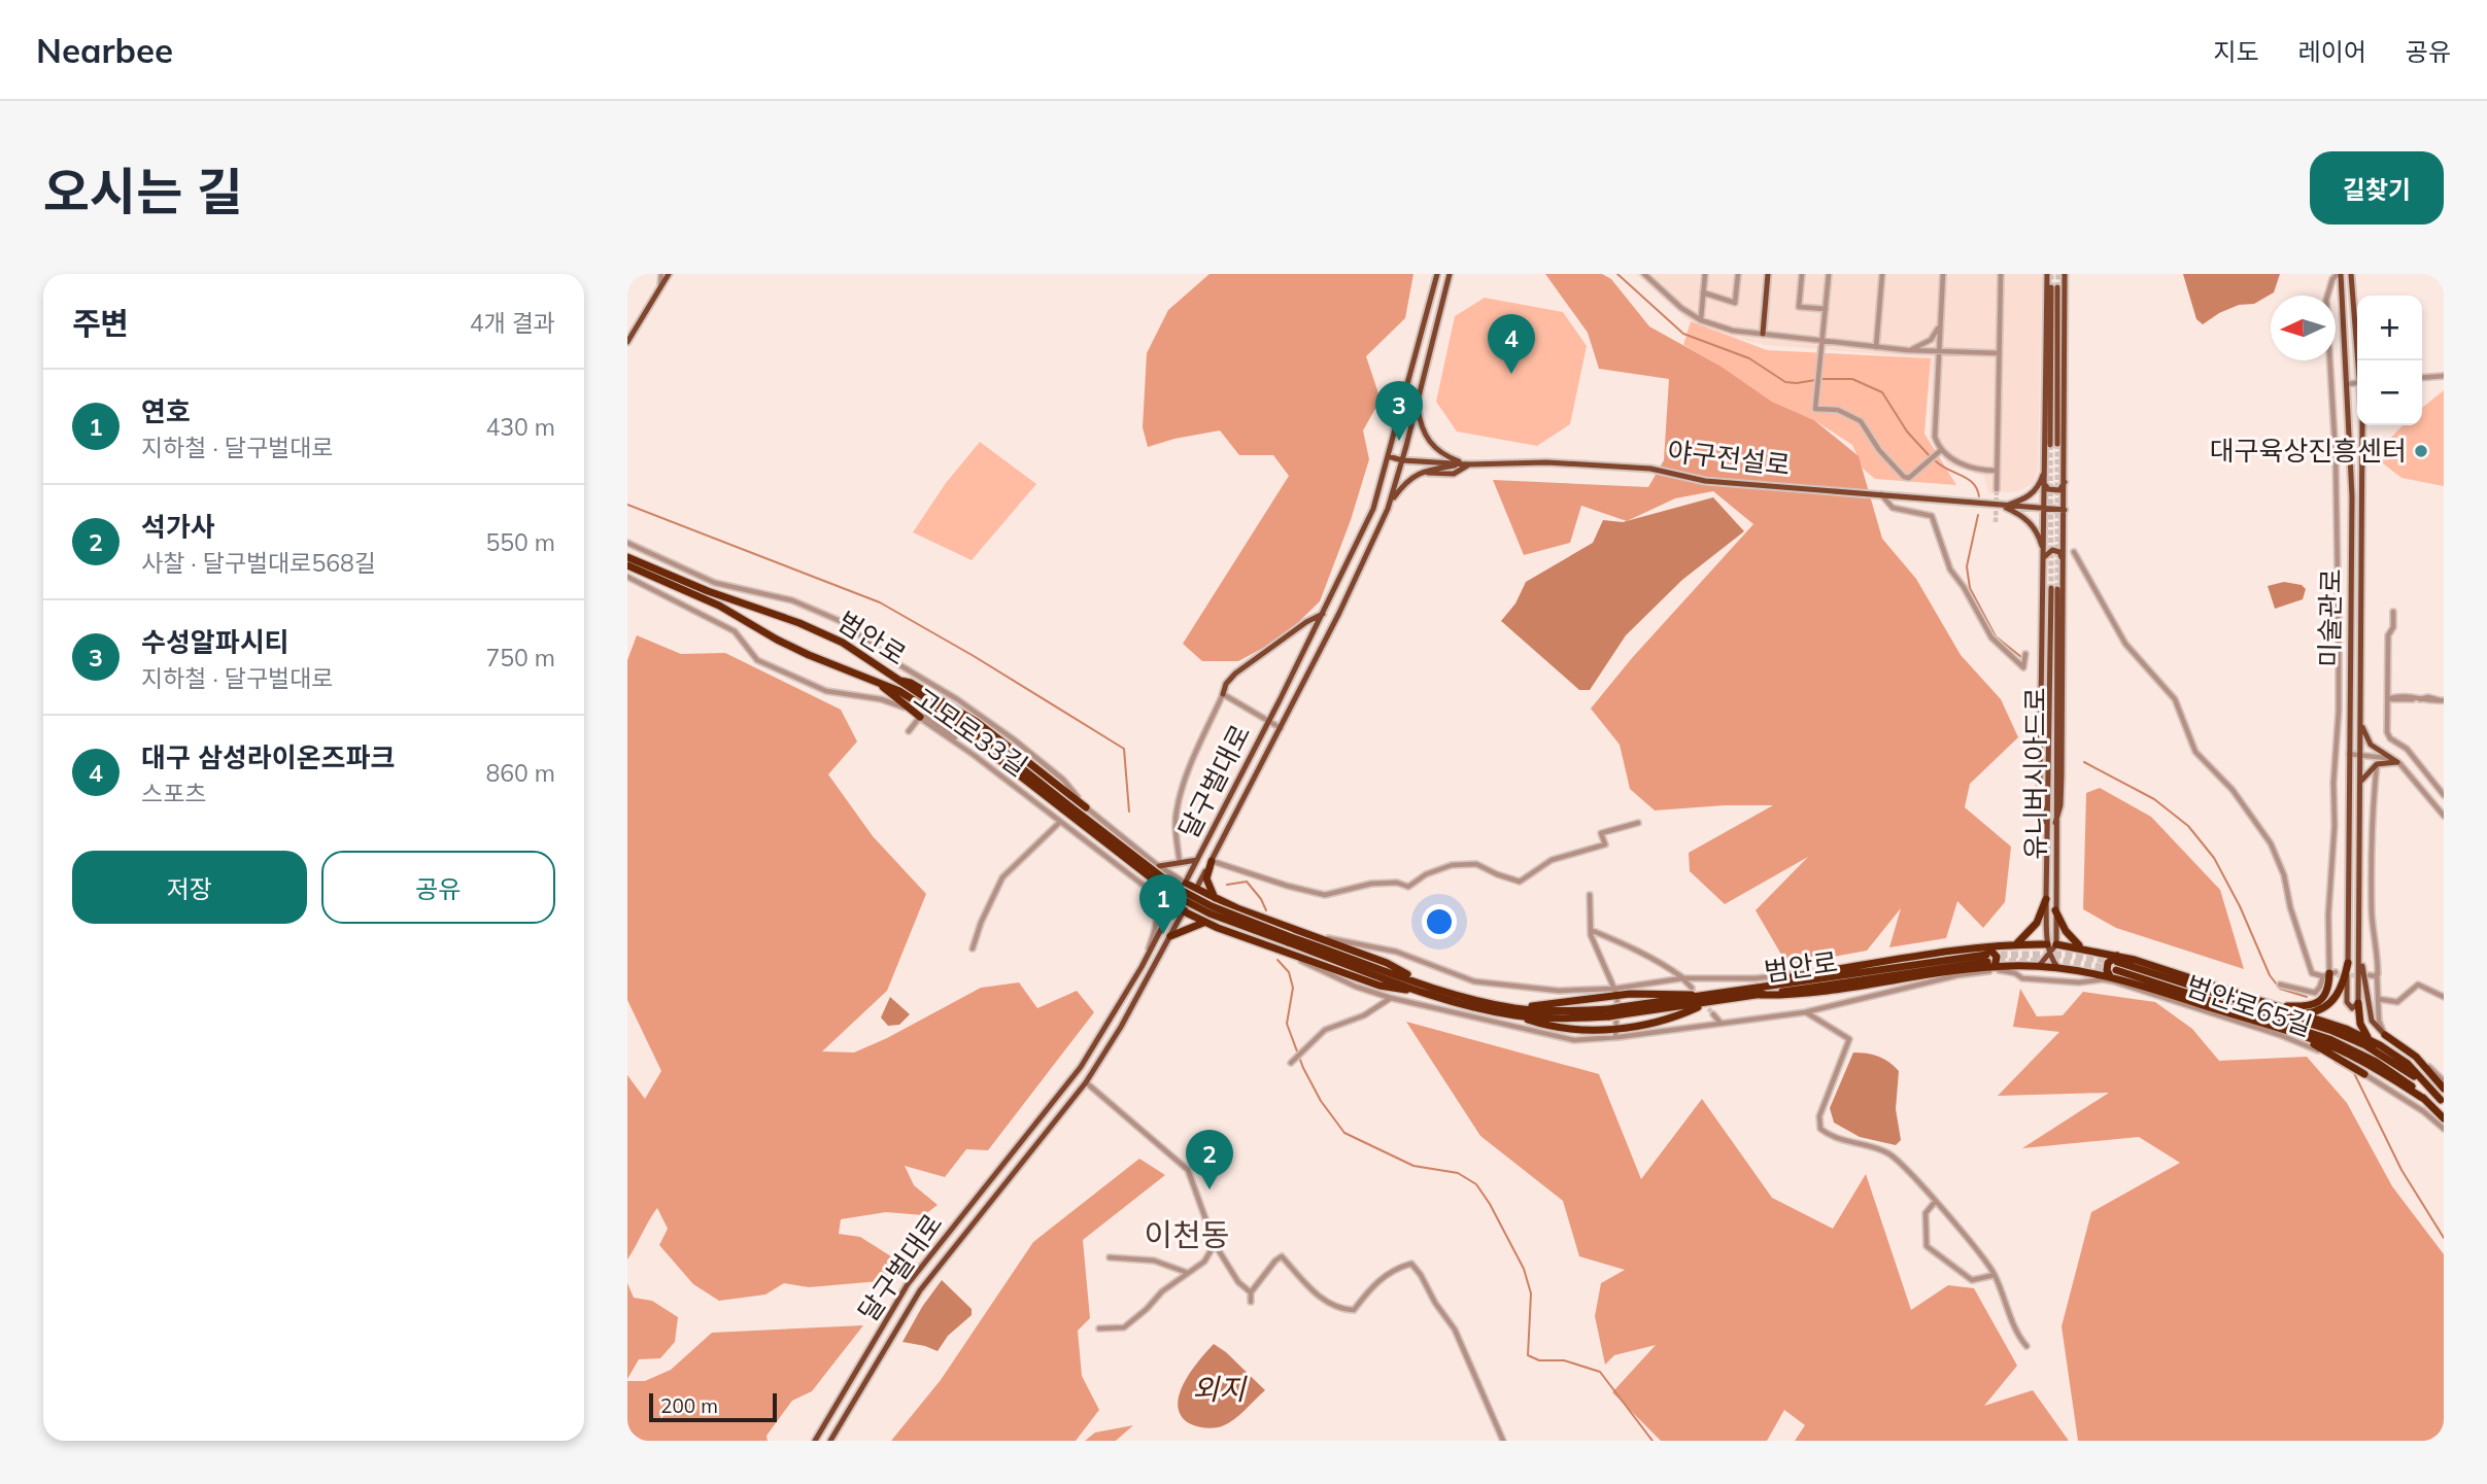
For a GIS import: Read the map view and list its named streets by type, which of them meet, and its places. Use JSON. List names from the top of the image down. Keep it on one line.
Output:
{"streets":{"highway":["범안로"],"main road":["야구전설로","미술관로","유니버시아드로","달구벌대로"],"street":["고모로33길","범안로65길"]},"crossings":[["야구전설로","달구벌대로"],["고모로33길","달구벌대로"]],"districts":["이천동"],"water":["외지"],"places":["대구육상진흥센터"],"scale_bar":"200 m","north":"left","page":{"header":"Nearbee","nav":["지도","레이어","공유"],"title":"오시는 길","buttons":["길찾기",["저장","공유"]],"heading":["주변","4개 결과"],"map_buttons":["+","−"],"pins":["4","3","1","2"],"list":[{"mark":"1","name":"연호","note":"지하철 · 달구벌대로","value":"430 m"},{"mark":"2","name":"석가사","note":"사찰 · 달구벌대로568길","value":"550 m"},{"mark":"3","name":"수성알파시티","note":"지하철 · 달구벌대로","value":"750 m"},{"mark":"4","name":"대구 삼성라이온즈파크","note":"스포츠","value":"860 m"}],"scale":"200 m"}}
